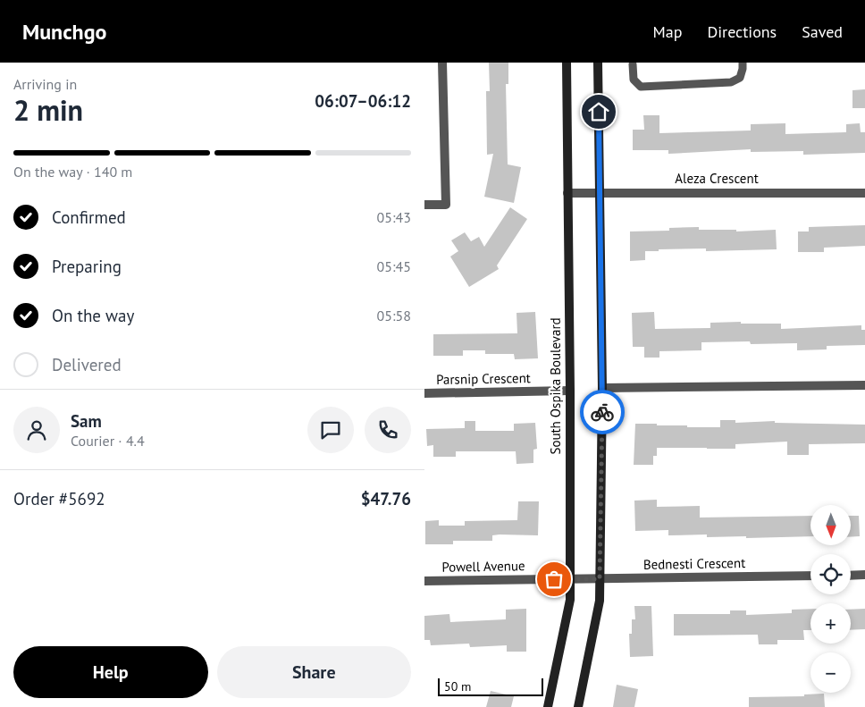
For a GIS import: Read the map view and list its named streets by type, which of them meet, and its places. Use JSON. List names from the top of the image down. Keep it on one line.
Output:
{"streets":{"main road":["South Ospika Boulevard"],"street":["Aleza Crescent","Parsnip Crescent","Bednesti Crescent","Powell Avenue"]},"crossings":[["Aleza Crescent","South Ospika Boulevard"],["Parsnip Crescent","South Ospika Boulevard"],["South Ospika Boulevard","Bednesti Crescent"],["South Ospika Boulevard","Powell Avenue"],["Bednesti Crescent","Powell Avenue"]],"scale_bar":"50 m","north":"bottom","page":{"header":"Munchgo","nav":["Map","Directions","Saved"],"heading":["2 min","Arriving in","06:07–06:12"],"panel":["Sam","Courier · 4.4","Order #5692","$47.76"],"bar":"On the way · 140 m","list":[["Confirmed","05:43"],["Preparing","05:45"],["On the way","05:58"],"Delivered"],"map_buttons":["+","−"],"buttons":["Help","Share"],"scale":"50 m"}}
